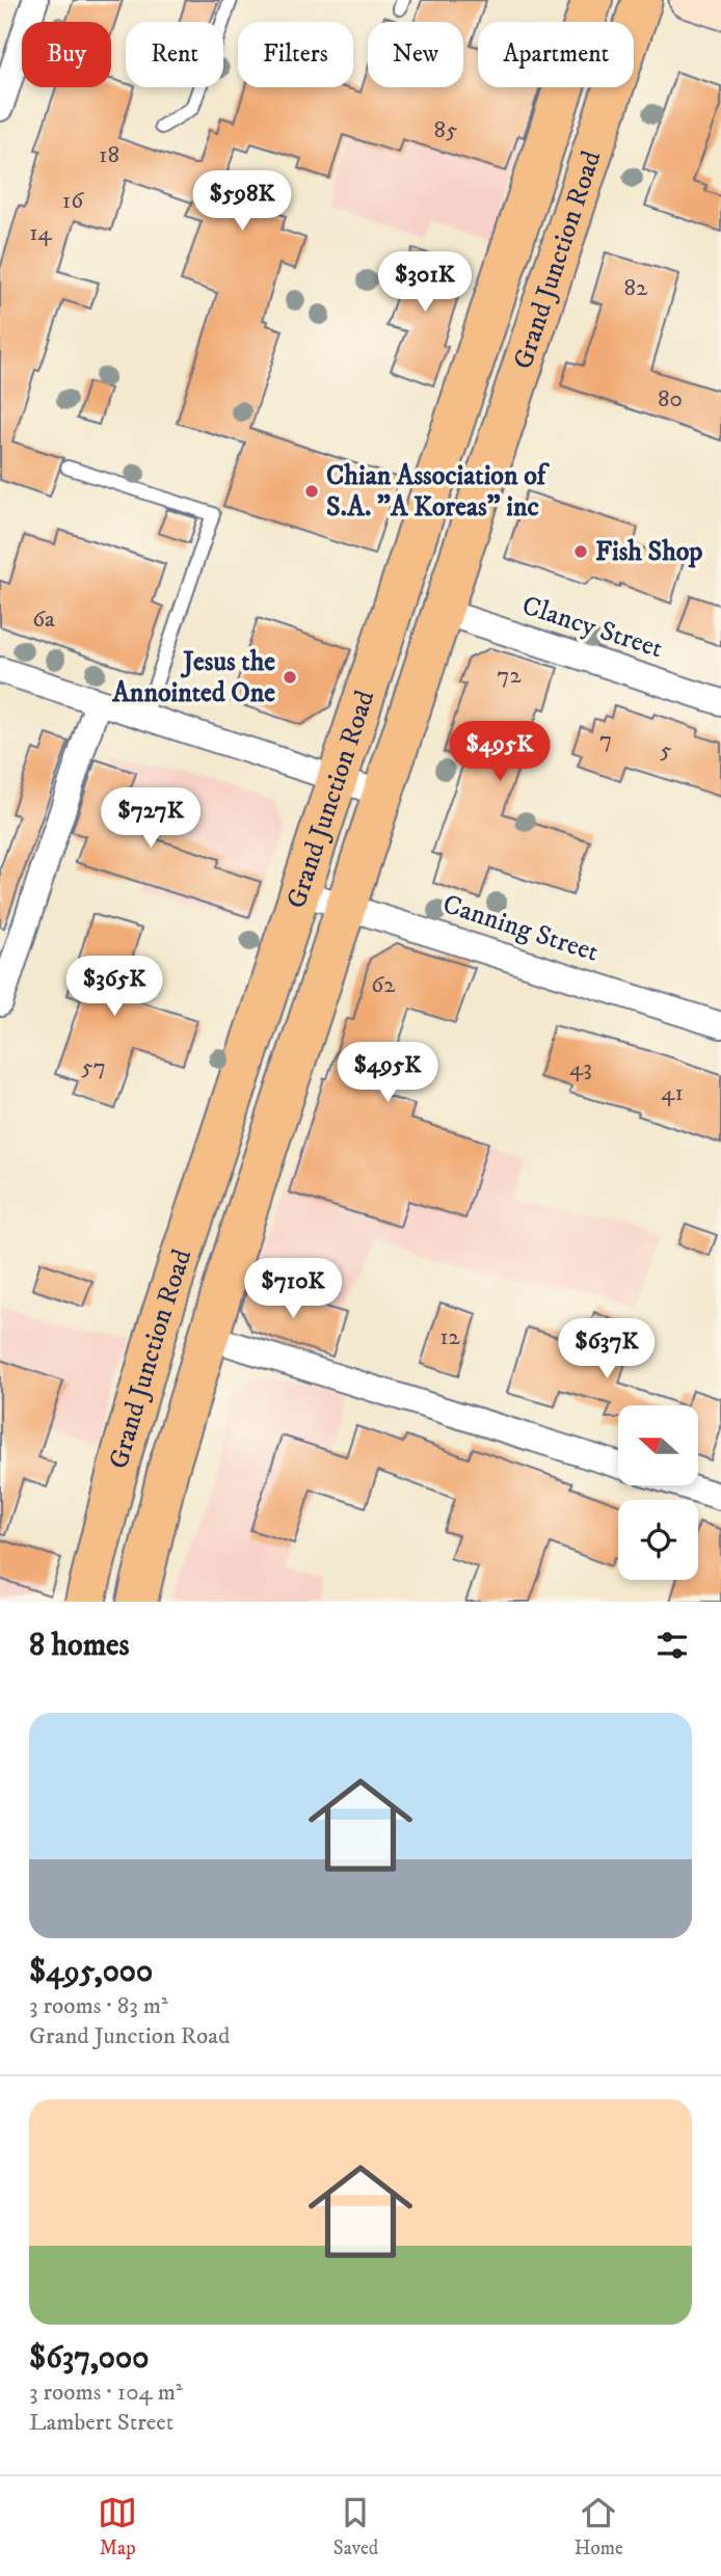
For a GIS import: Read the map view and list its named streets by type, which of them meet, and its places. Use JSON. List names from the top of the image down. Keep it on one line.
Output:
{"streets":{"highway":["Grand Junction Road"],"street":["Clancy Street","Canning Street"]},"crossings":[["Grand Junction Road","Clancy Street"],["Grand Junction Road","Canning Street"]],"places":["Chian Association of S.A. \"A Koreas\" inc","Fish Shop","Jesus the Annointed One"],"house_numbers":["85","18","16","14","82","80","6a","72","7","5","62","57","43","41","12"],"north":"left","page":{"chip":["Buy","Rent","Filters","New","Apartment"],"price":["$598K","$301K","$495K","$727K","$365K","$495K","$710K","$637K"],"heading":"8 homes","list":[{"name":"$495,000","note":"3 rooms · 83 m² · Grand Junction Road"},{"name":"$637,000","note":"3 rooms · 104 m² · Lambert Street"}],"tabs":["Map","Saved","Home"]}}
